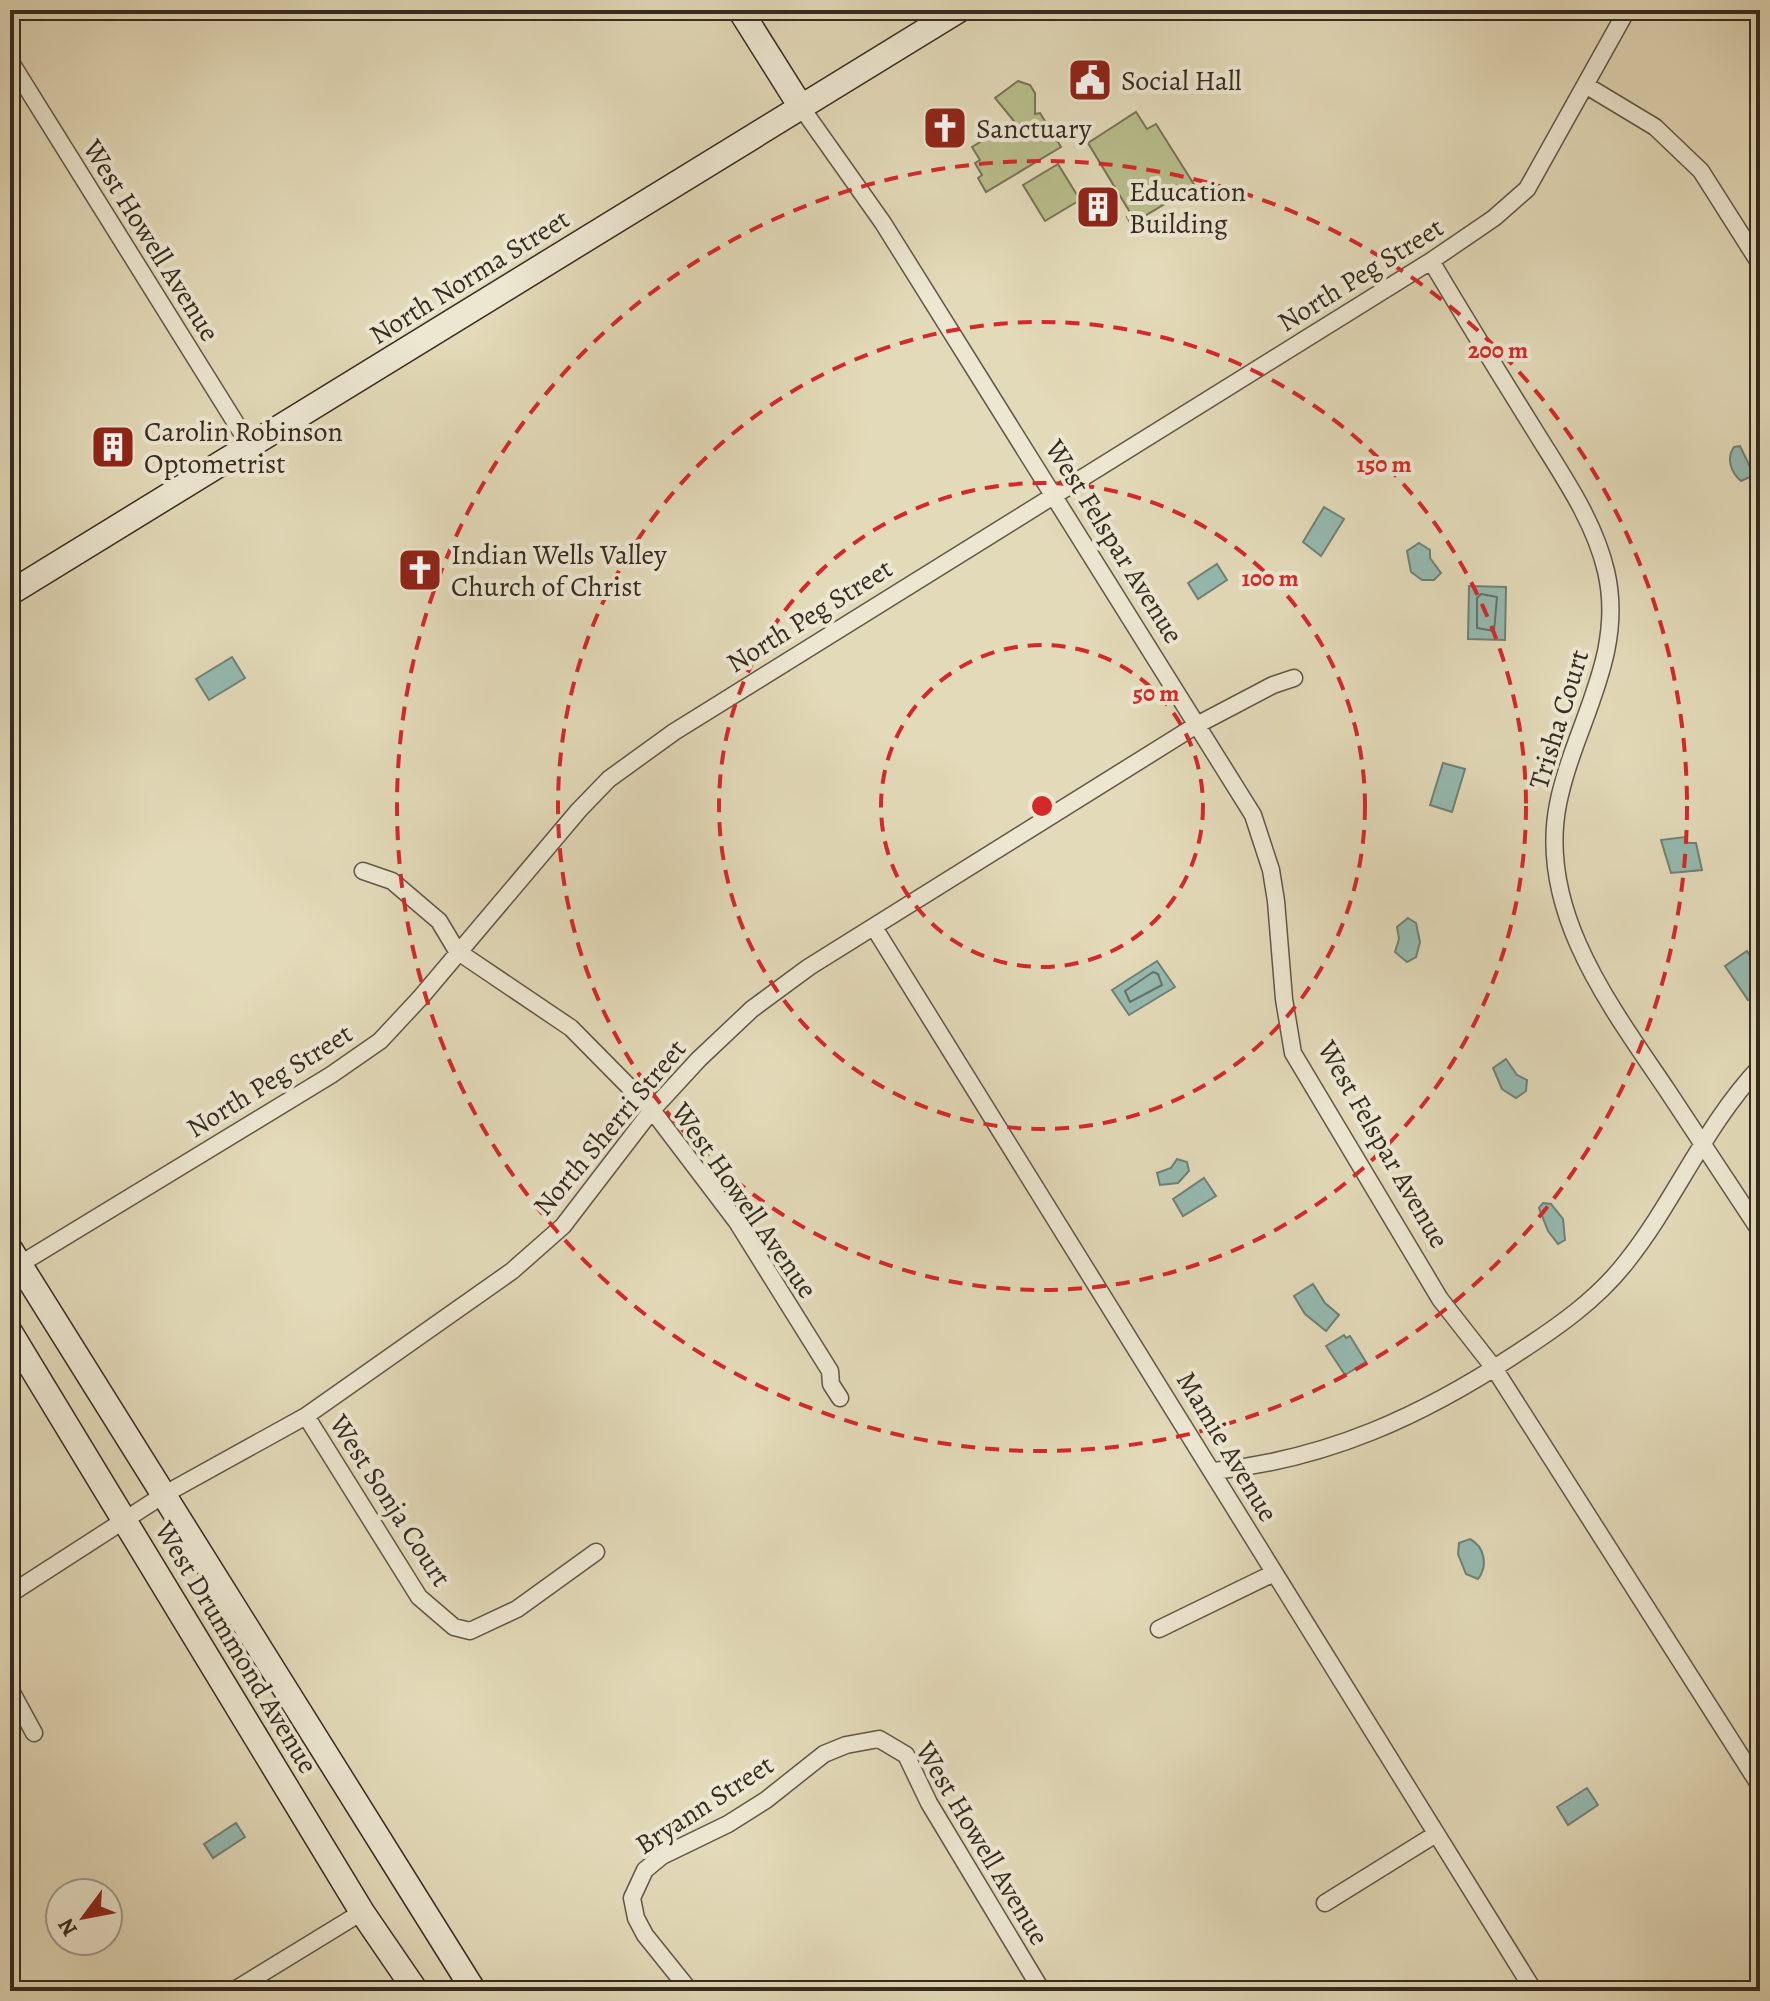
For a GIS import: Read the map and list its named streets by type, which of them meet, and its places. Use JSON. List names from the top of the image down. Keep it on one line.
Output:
{"streets":{"main road":["North Norma Street","West Felspar Avenue","West Drummond Avenue"],"street":["West Howell Avenue","North Peg Street","Trisha Court","North Sherri Street","Mamie Avenue","West Sonja Court","Bryann Street"]},"crossings":[["West Howell Avenue","North Peg Street"],["West Howell Avenue","North Norma Street"],["West Howell Avenue","North Sherri Street"],["West Howell Avenue","Bryann Street"],["North Peg Street","West Felspar Avenue"],["North Peg Street","Trisha Court"],["North Peg Street","West Drummond Avenue"],["North Norma Street","West Felspar Avenue"],["West Felspar Avenue","North Sherri Street"],["North Sherri Street","Mamie Avenue"],["North Sherri Street","West Sonja Court"],["North Sherri Street","West Drummond Avenue"]],"places":{"public building":["Social Hall"],"church":["Sanctuary","Indian Wells Valley Church of Christ"],"building":["Education Building","Carolin Robinson Optometrist"]},"north":"bottom left","rings":["200 m","150 m","100 m","50 m"]}
